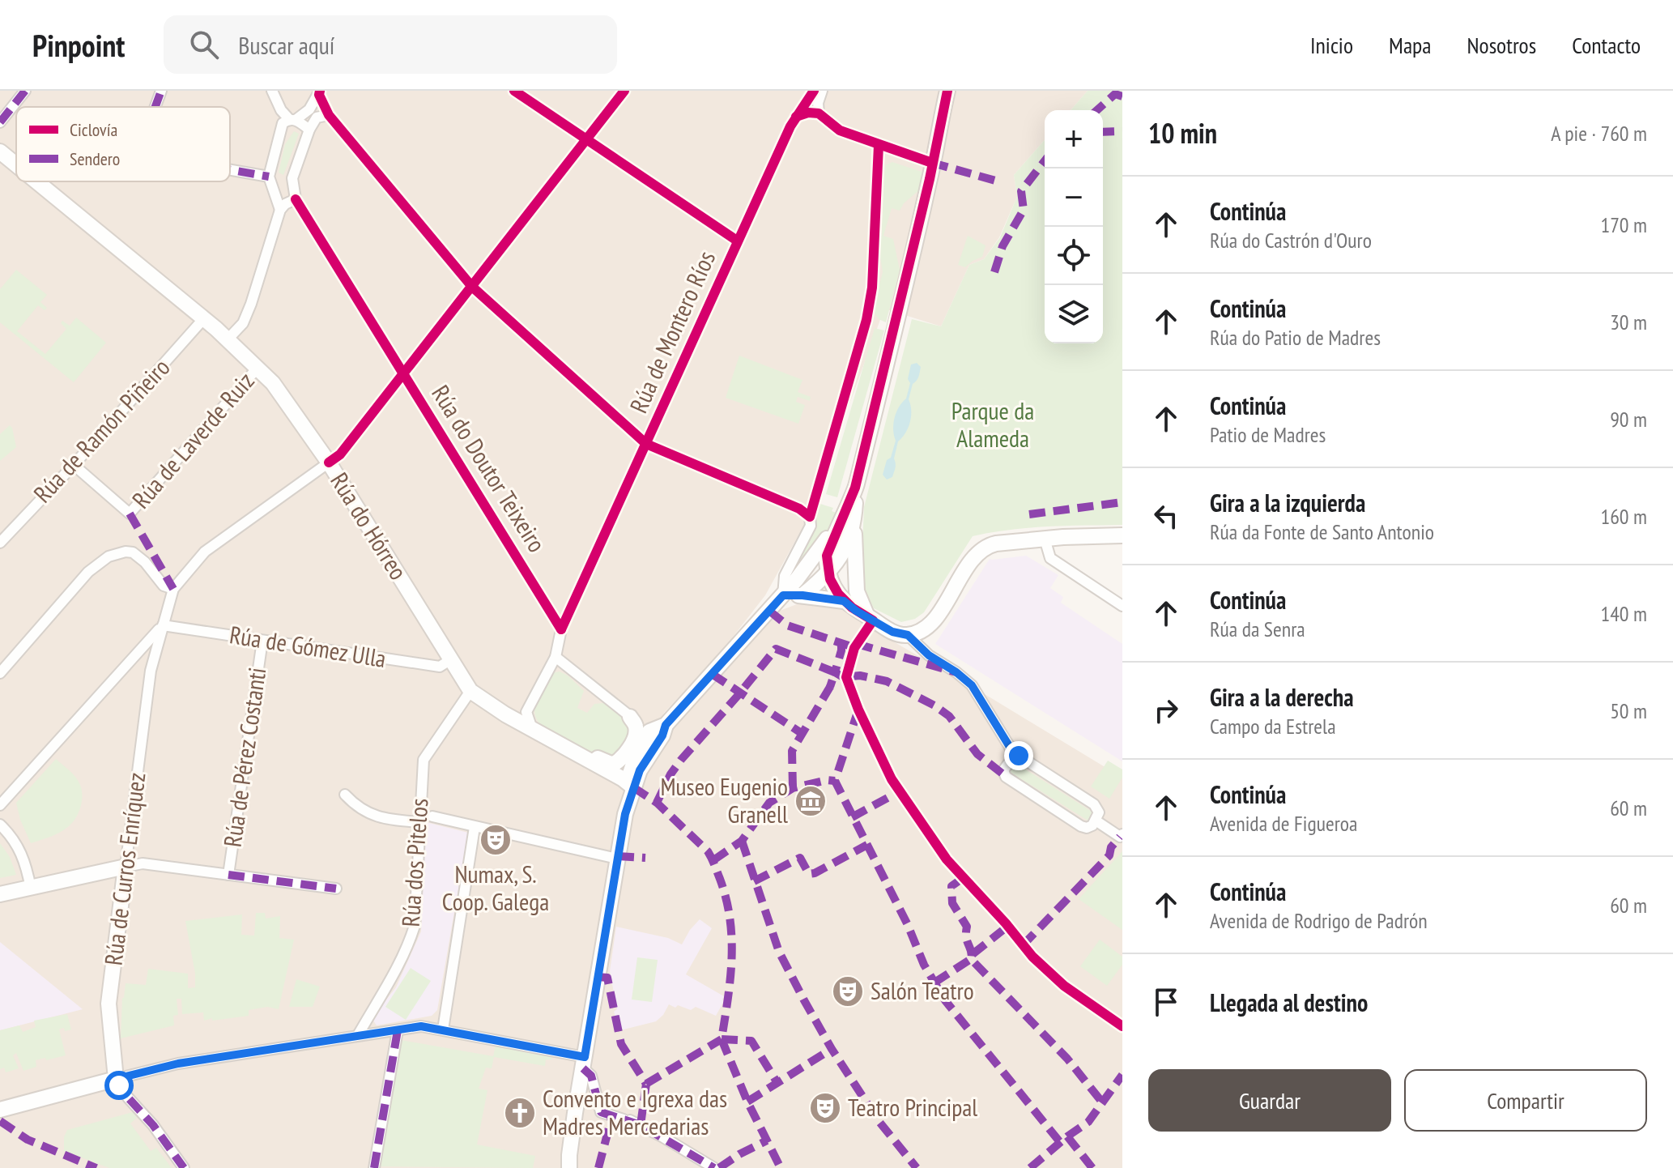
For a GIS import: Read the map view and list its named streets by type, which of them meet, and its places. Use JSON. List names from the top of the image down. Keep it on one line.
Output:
{"streets":{"street":["Rúa de Montero Ríos","Rúa de Ramón Piñeiro","Rúa de Laverde Ruiz","Rúa do Doutor Teixeiro","Rúa do Hórreo","Rúa de Gómez Ulla","Rúa de Pérez Costanti","Rúa dos Pitelos","Rúa de Curros Enríquez"]},"crossings":[["Rúa de Montero Ríos","Rúa do Doutor Teixeiro"],["Rúa de Montero Ríos","Rúa do Hórreo"],["Rúa de Ramón Piñeiro","Rúa de Laverde Ruiz"],["Rúa de Ramón Piñeiro","Rúa do Hórreo"],["Rúa de Laverde Ruiz","Rúa do Hórreo"],["Rúa do Hórreo","Rúa de Gómez Ulla"],["Rúa do Hórreo","Rúa dos Pitelos"],["Rúa de Gómez Ulla","Rúa de Pérez Costanti"],["Rúa de Gómez Ulla","Rúa de Curros Enríquez"]],"parks":["Parque da Alameda"],"places":{"museum":["Museo Eugenio Granell"],"theatre":["Numax, S. Coop. Galega","Salón Teatro","Teatro Principal"],"church":["Convento e Igrexa das Madres Mercedarias"]},"legend":["Ciclovía","Sendero"],"page":{"header":"Pinpoint","search":"Buscar aquí","nav":["Inicio","Mapa","Nosotros","Contacto"],"heading":["10 min","A pie · 760 m"],"map_buttons":["+","−"],"list":[["Continúa","Rúa do Castrón d'Ouro","170 m"],["Continúa","Rúa do Patio de Madres","30 m"],["Continúa","Patio de Madres","90 m"],["Gira a la izquierda","Rúa da Fonte de Santo Antonio","160 m"],["Continúa","Rúa da Senra","140 m"],["Gira a la derecha","Campo da Estrela","50 m"],["Continúa","Avenida de Figueroa","60 m"],["Continúa","Avenida de Rodrigo de Padrón","60 m"],"Llegada al destino"],"buttons":["Guardar","Compartir"]}}
